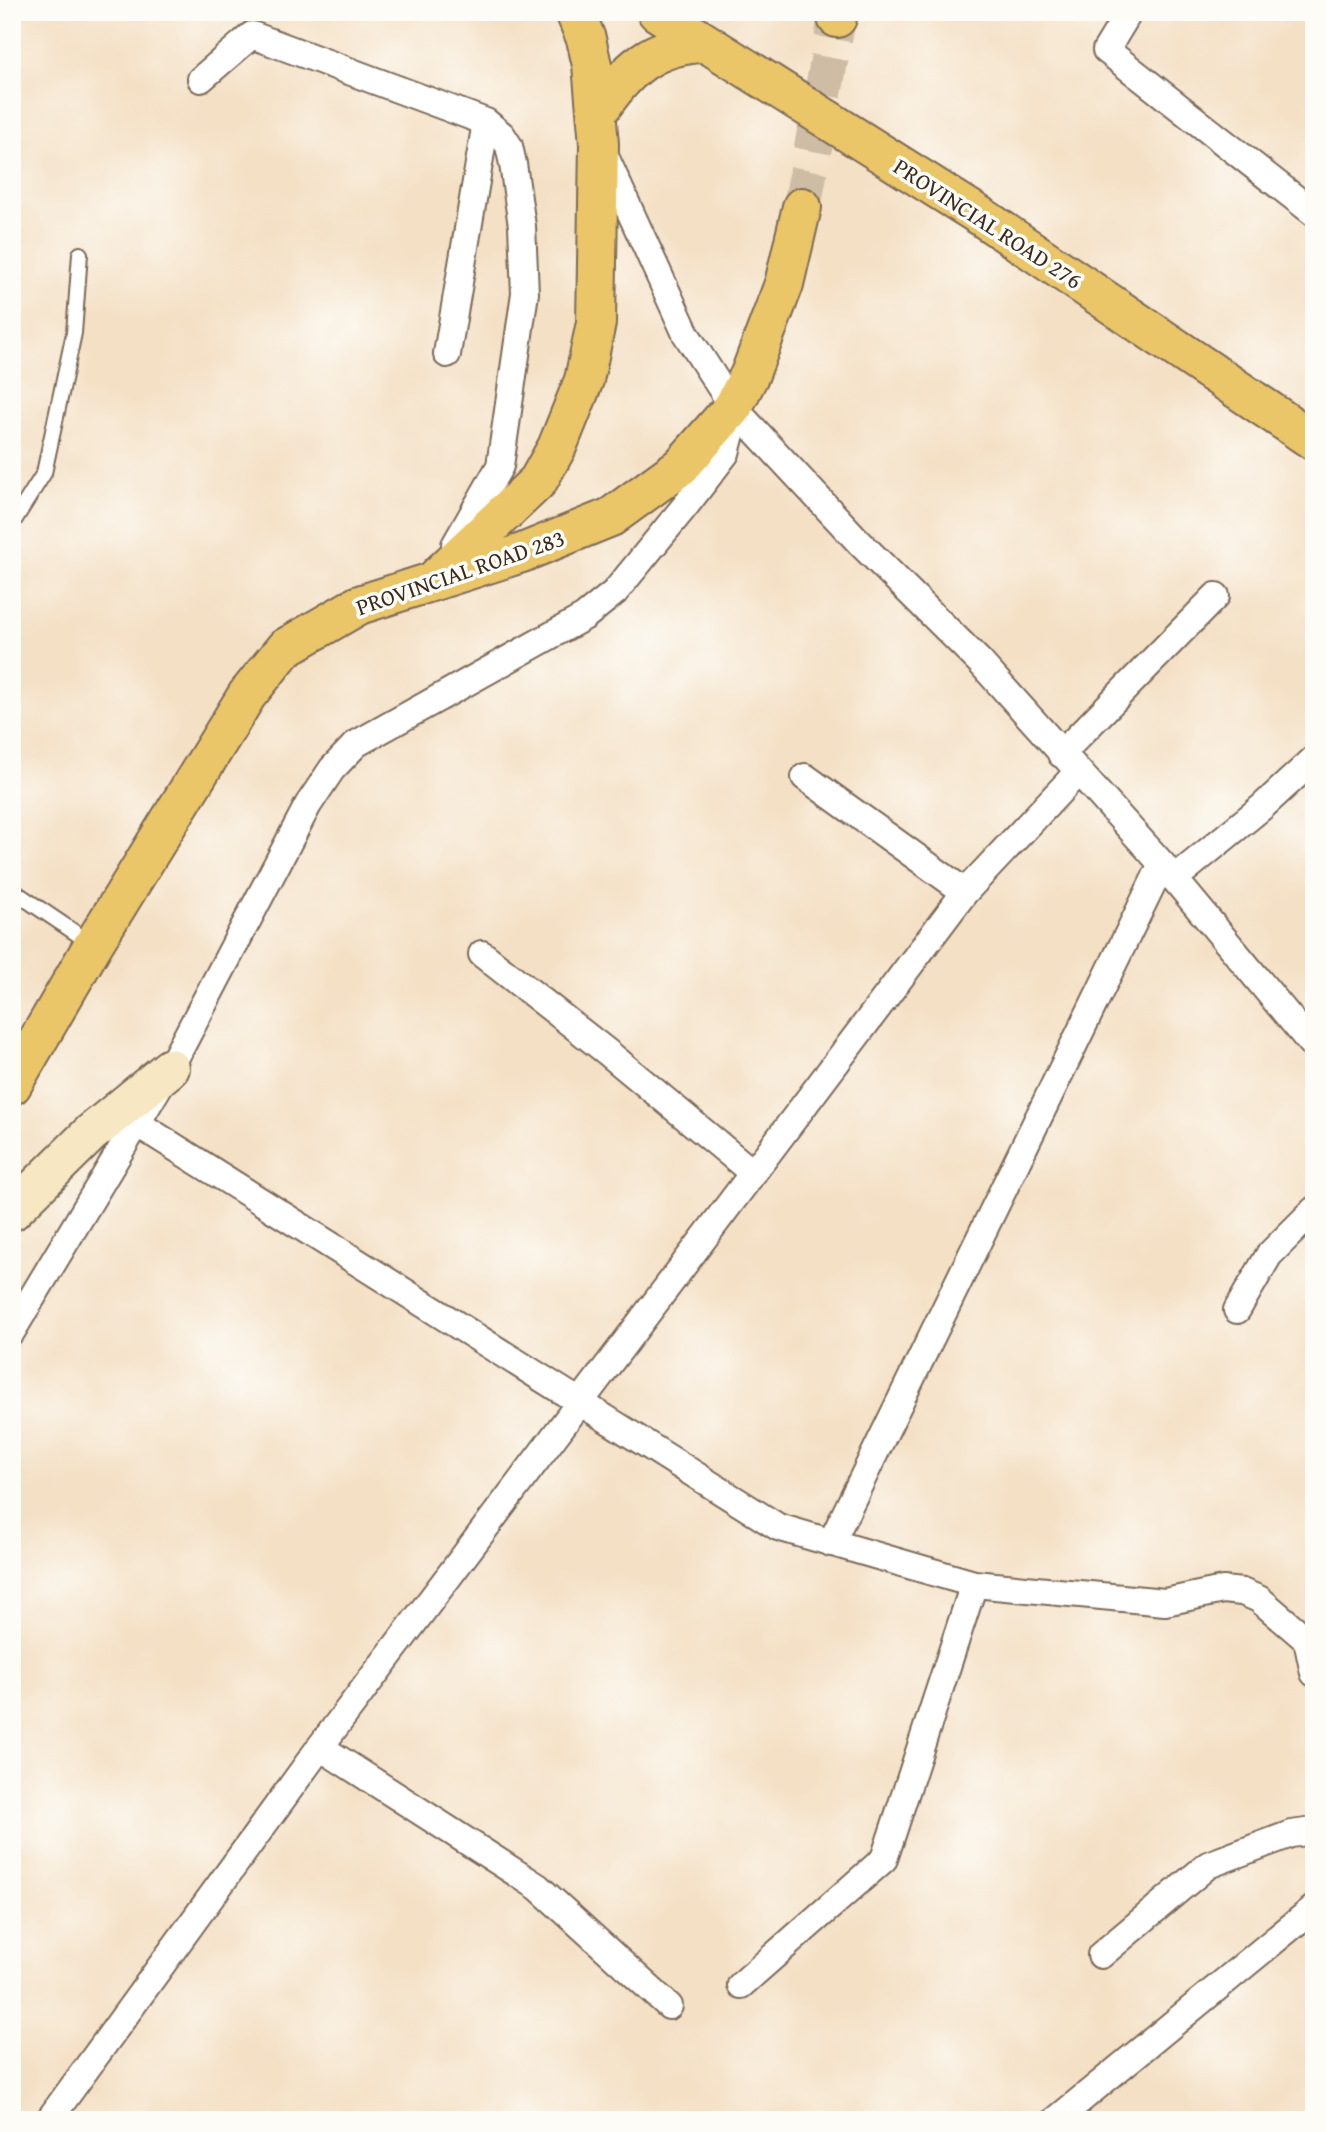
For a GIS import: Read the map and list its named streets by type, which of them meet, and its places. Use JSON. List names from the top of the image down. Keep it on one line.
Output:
{"streets":{"main road":["PROVINCIAL ROAD 276","PROVINCIAL ROAD 283"]}}
